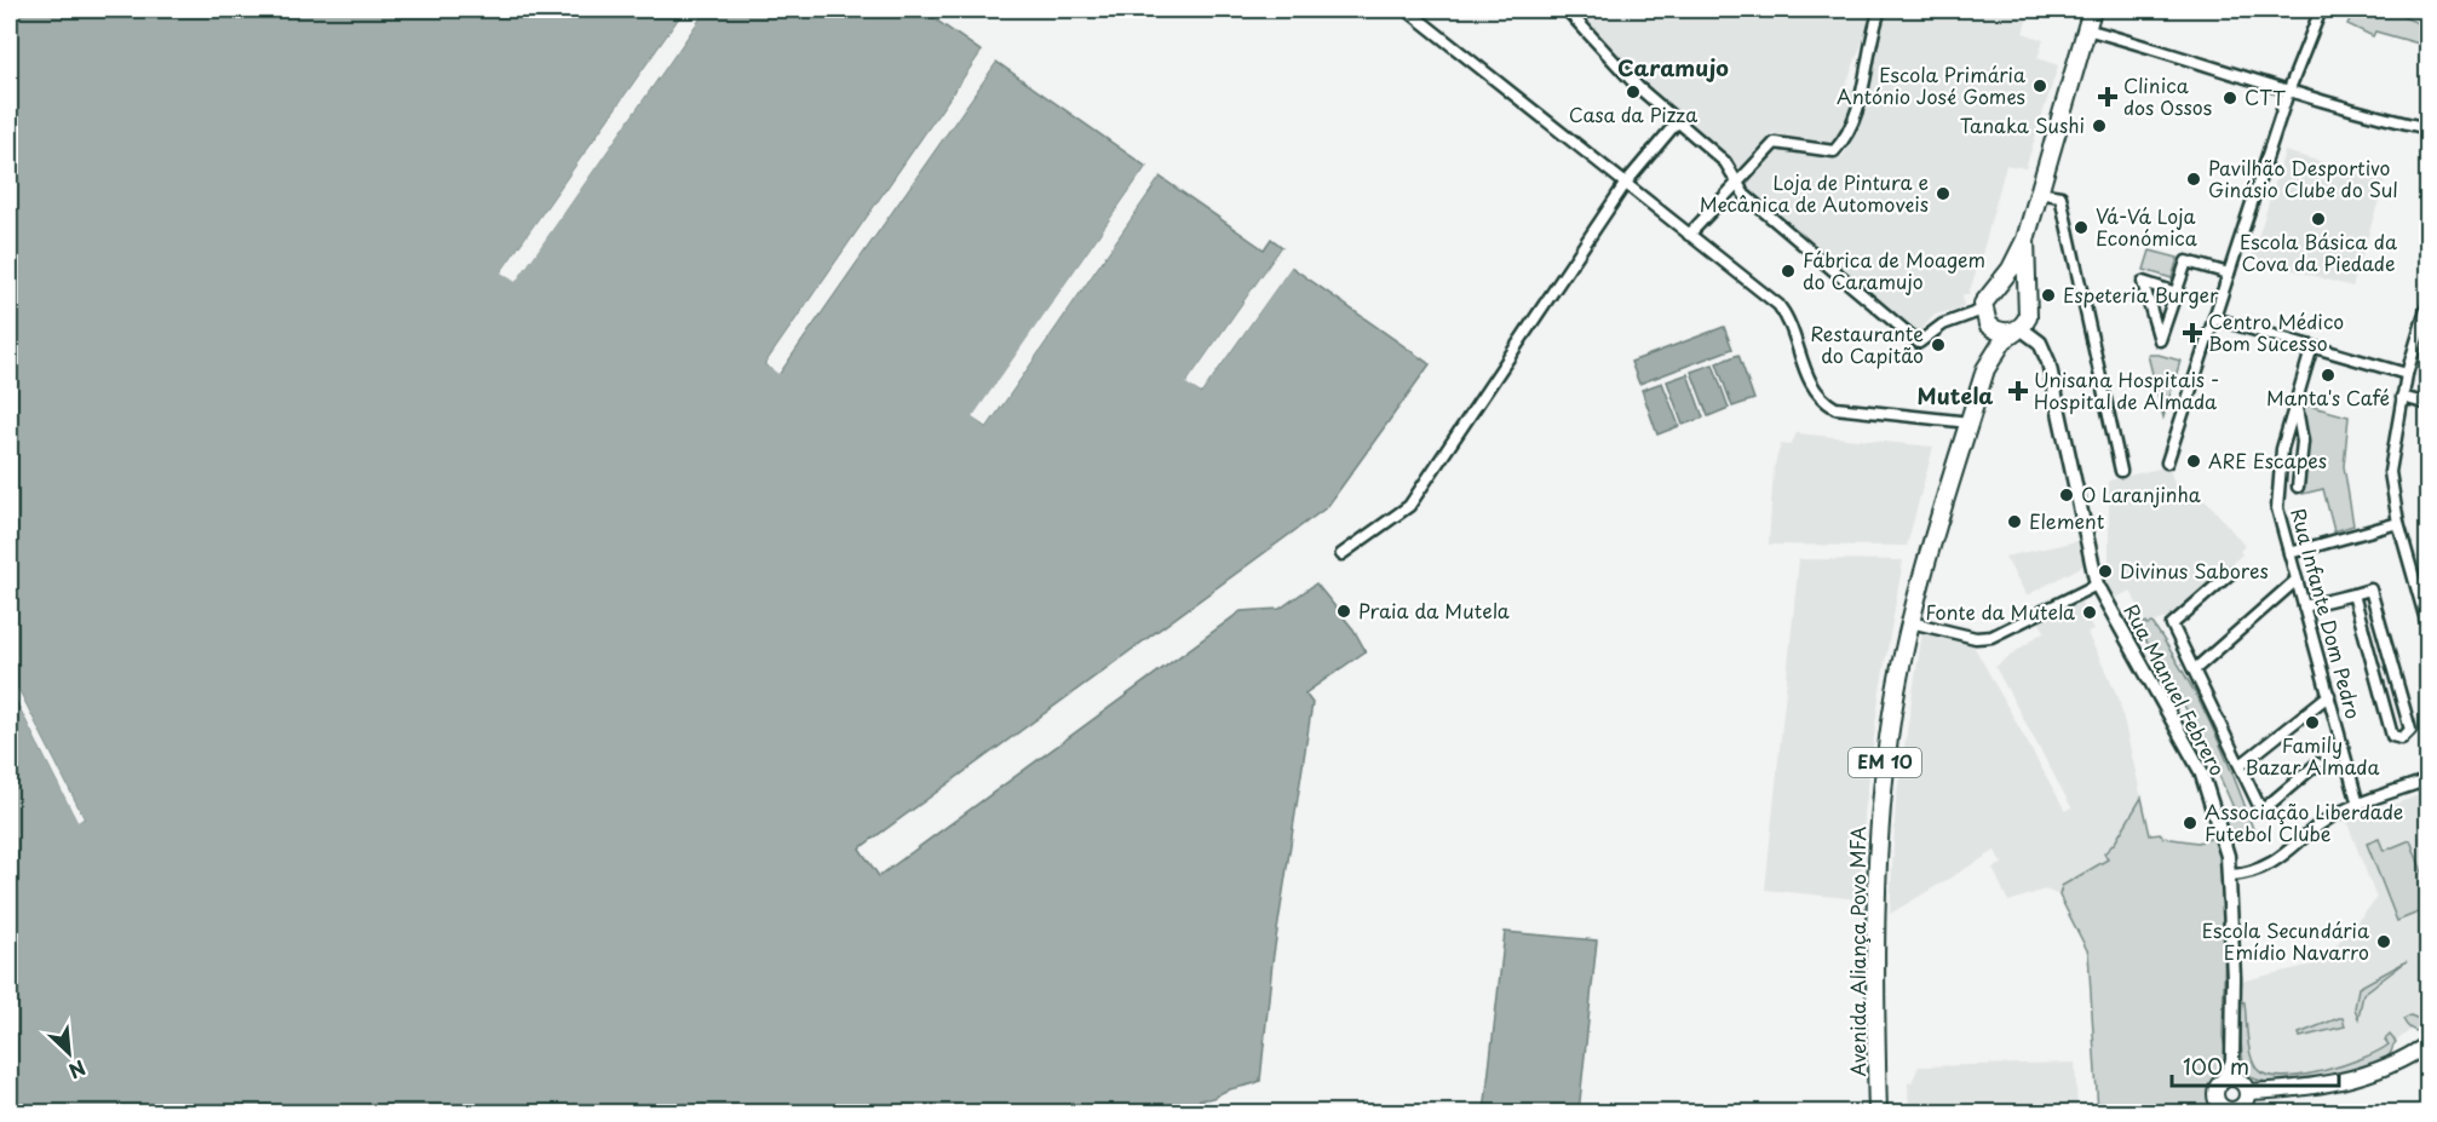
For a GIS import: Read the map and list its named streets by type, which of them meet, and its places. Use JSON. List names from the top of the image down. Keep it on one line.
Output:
{"streets":{"main road":["EM 10","Avenida Aliança Povo MFA"],"street":["Rua Infante Dom Pedro","Rua Manuel Febrero"]},"crossings":[["Rua Manuel Febrero","EM 10"],["Rua Manuel Febrero","Avenida Aliança Povo MFA"],["EM 10","Avenida Aliança Povo MFA"]],"districts":["Caramujo","Mutela"],"places":{"other":["Escola Primária António José Gomes","Casa da Pizza","CTT","Tanaka Sushi","Pavilhão Desportivo Ginásio Clube do Sul","Loja de Pintura e Mecânica de Automoveis","Escola Básica da Cova da Piedade","Vá-Vá Loja Económica","Fábrica de Moagem do Caramujo","Espeteria Burger","Restaurante do Capitão","Manta's Café","ARE Escapes","O Laranjinha","Element","Divinus Sabores","Praia da Mutela","Fonte da Mutela","Family Bazar Almada","Associação Liberdade Futebol Clube","Escola Secundária Emídio Navarro"],"health":["Clinica dos Ossos","Centro Médico Bom Sucesso","Unisana Hospitais - Hospital de Almada"]},"scale_bar":"100 m","north":"bottom right"}
